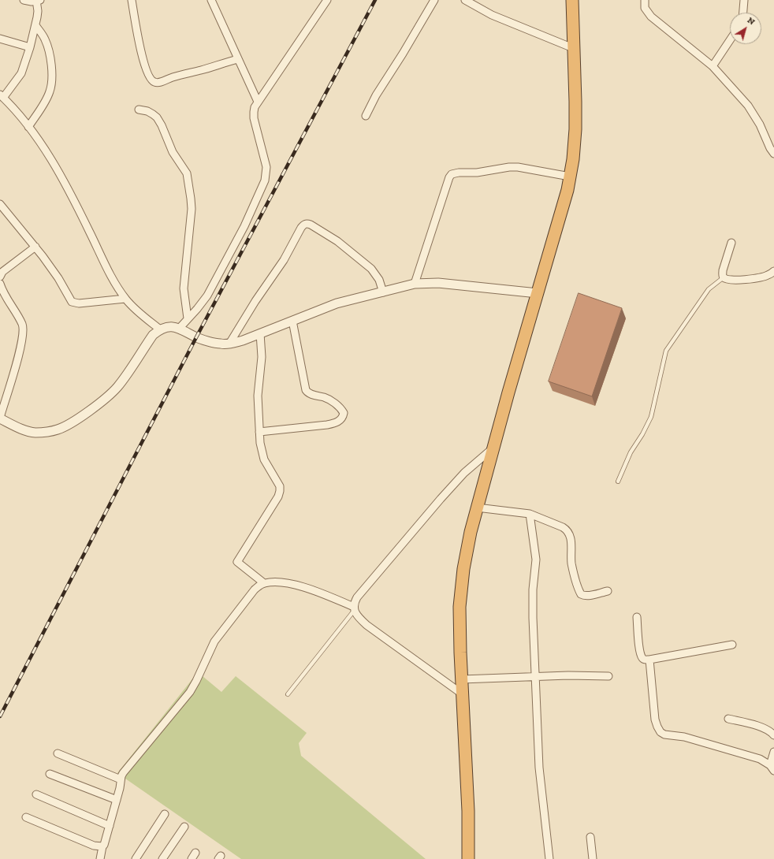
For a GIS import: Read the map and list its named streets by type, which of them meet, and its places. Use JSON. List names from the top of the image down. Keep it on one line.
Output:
{"north":"top right"}
